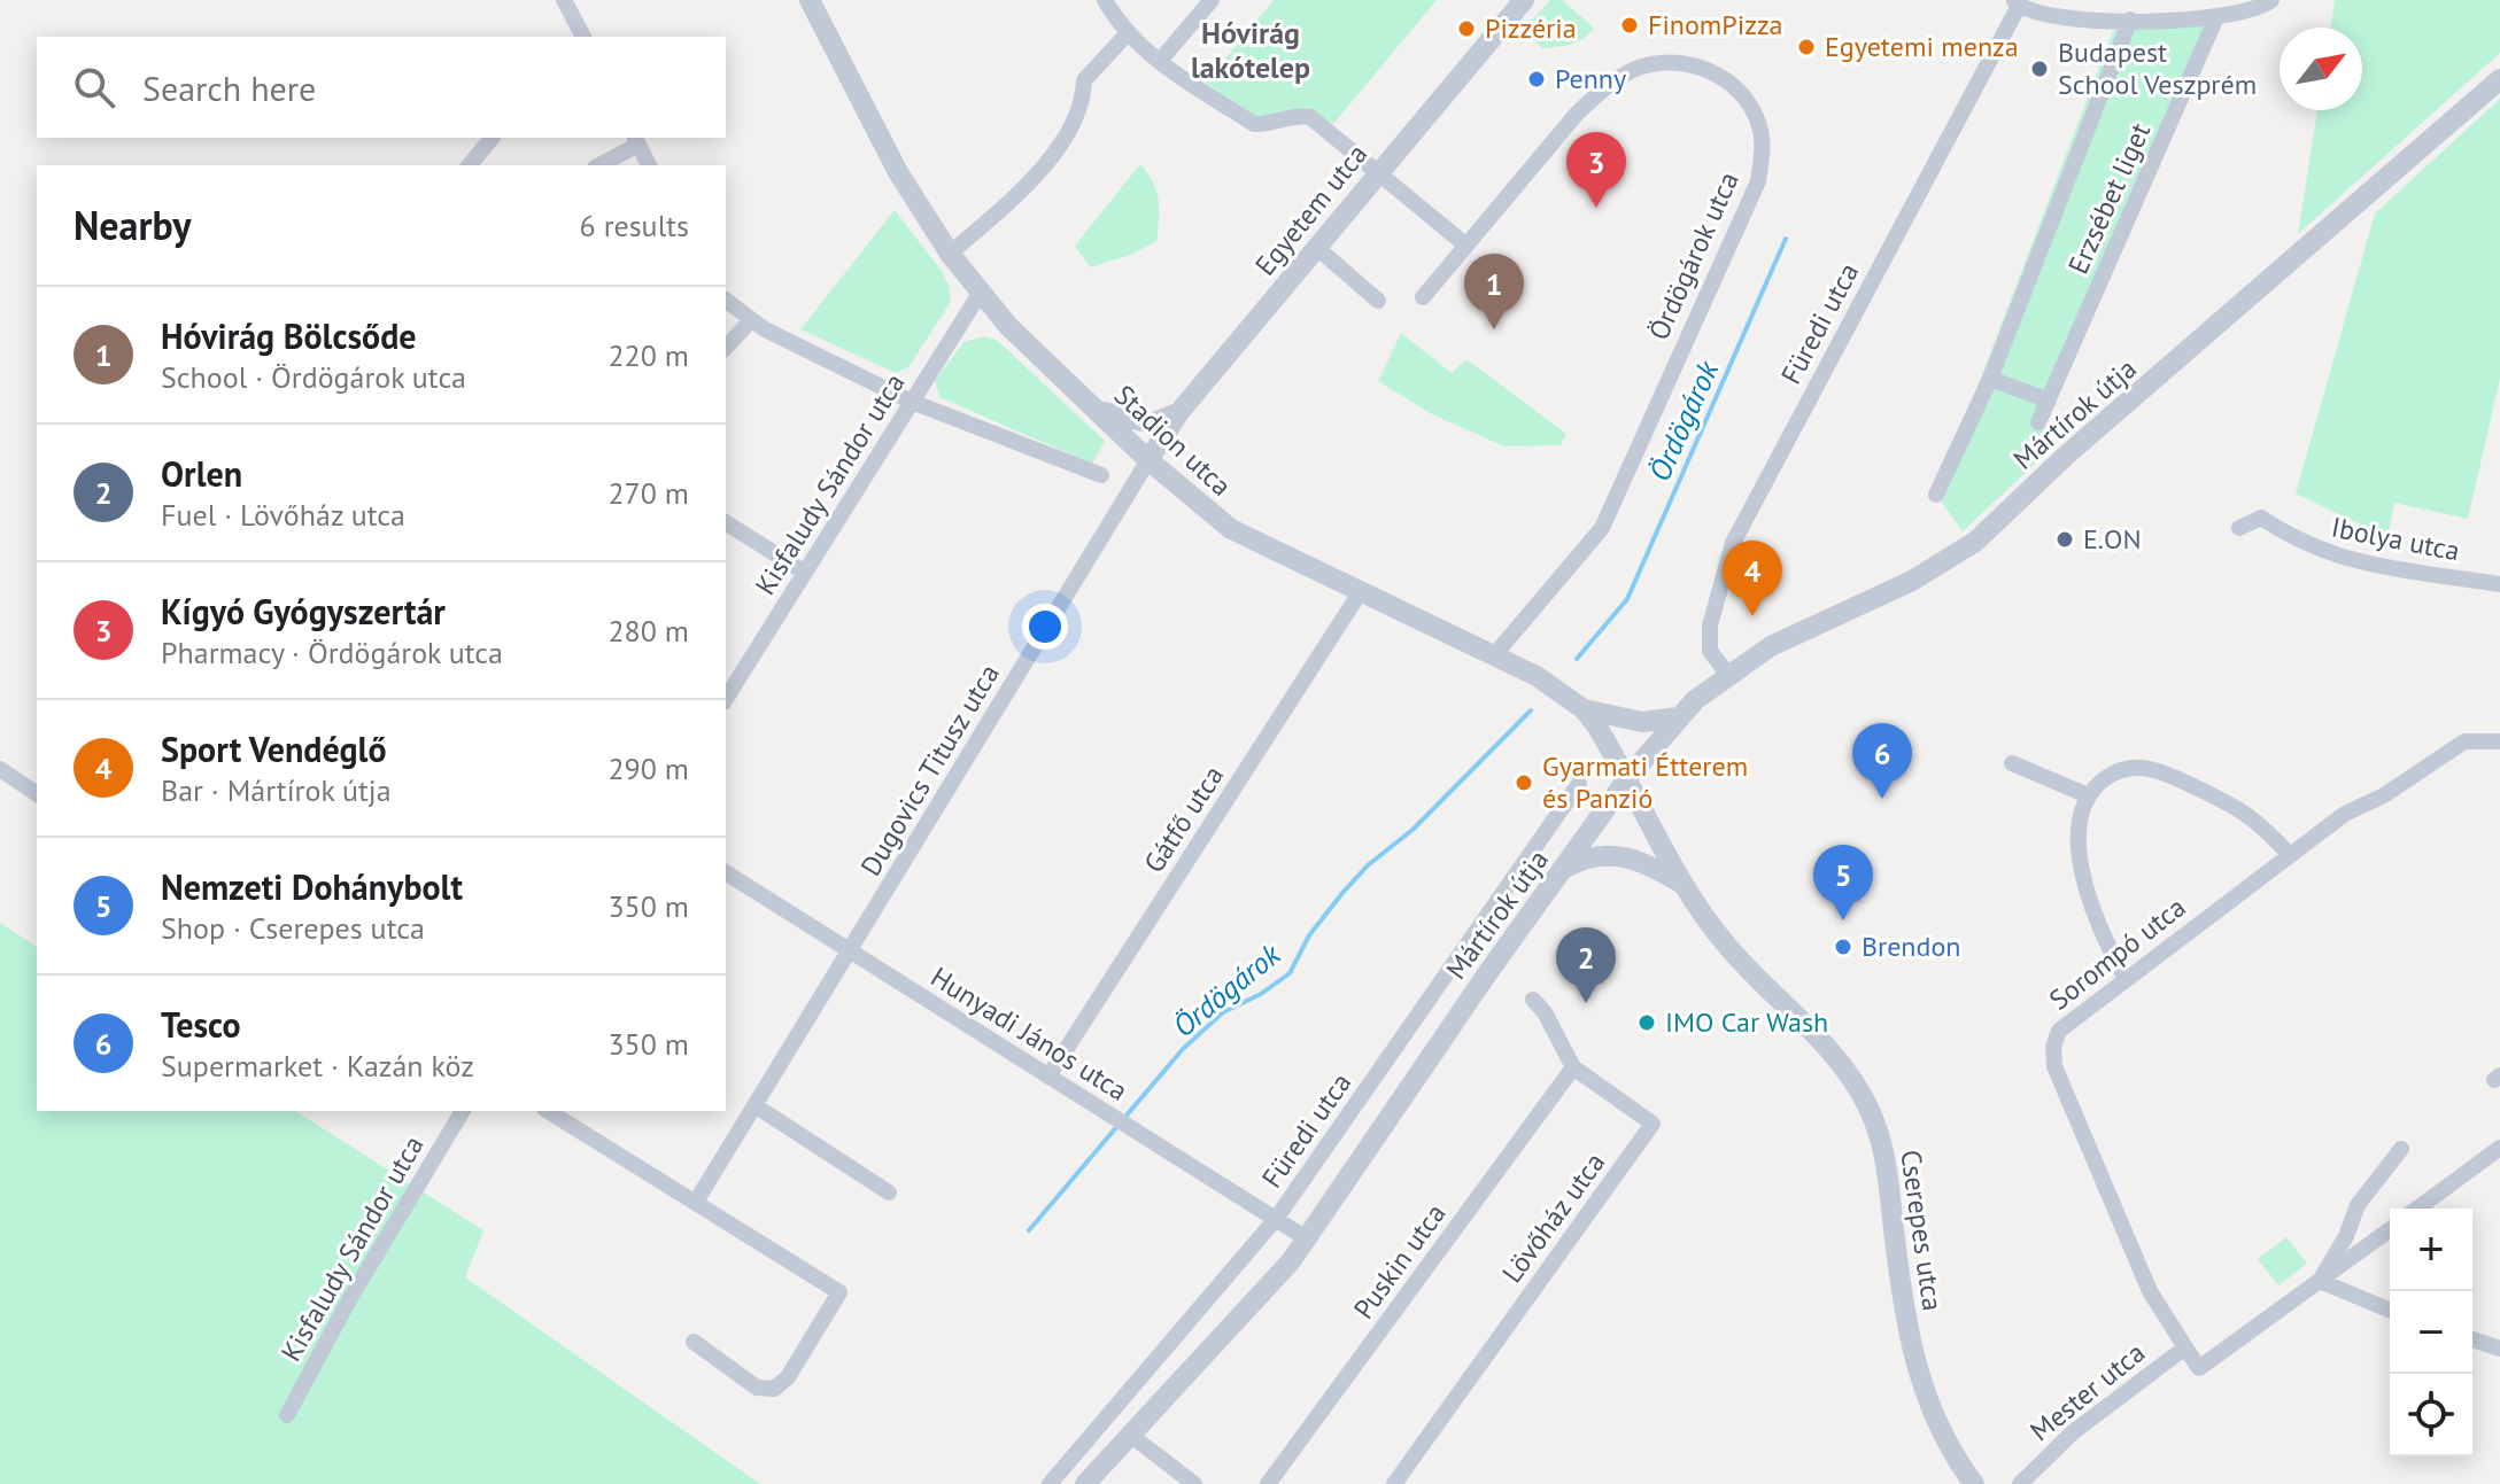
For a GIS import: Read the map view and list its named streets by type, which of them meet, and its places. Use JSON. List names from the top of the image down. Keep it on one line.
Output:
{"streets":{"street":["Erzsébet liget","Egyetem utca","Ördögárok utca","Füredi utca","Mártírok útja","Stadion utca","Kisfaludy Sándor utca","Ibolya utca","Dugovics Titusz utca","Gátfő utca","Sorompó utca","Hunyadi János utca","Lövőház utca","Cserepes utca","Puskin utca","Mester utca"]},"crossings":[["Egyetem utca","Stadion utca"],["Egyetem utca","Dugovics Titusz utca"],["Ördögárok utca","Stadion utca"],["Füredi utca","Mártírok útja"],["Füredi utca","Hunyadi János utca"],["Mártírok útja","Stadion utca"],["Mártírok útja","Hunyadi János utca"],["Mártírok útja","Cserepes utca"],["Stadion utca","Kisfaludy Sándor utca"],["Stadion utca","Dugovics Titusz utca"],["Stadion utca","Gátfő utca"],["Stadion utca","Cserepes utca"],["Dugovics Titusz utca","Hunyadi János utca"],["Gátfő utca","Hunyadi János utca"],["Sorompó utca","Mester utca"],["Lövőház utca","Puskin utca"]],"districts":["Hóvirág lakótelep"],"water":["Ördögárok"],"places":["FinomPizza","Pizzéria","Egyetemi menza","Budapest School Veszprém","Penny","E.ON","Gyarmati Étterem és Panzió","Brendon","IMO Car Wash"],"north":"top right","page":{"search":"Search here","pins":["3","1","4","6","5","2"],"heading":["Nearby","6 results"],"list":[{"mark":"1","name":"Hóvirág Bölcsőde","note":"School · Ördögárok utca","value":"220 m"},{"mark":"2","name":"Orlen","note":"Fuel · Lövőház utca","value":"270 m"},{"mark":"3","name":"Kígyó Gyógyszertár","note":"Pharmacy · Ördögárok utca","value":"280 m"},{"mark":"4","name":"Sport Vendéglő","note":"Bar · Mártírok útja","value":"290 m"},{"mark":"5","name":"Nemzeti Dohánybolt","note":"Shop · Cserepes utca","value":"350 m"},{"mark":"6","name":"Tesco","note":"Supermarket · Kazán köz","value":"350 m"}],"map_buttons":["+","−"]}}
